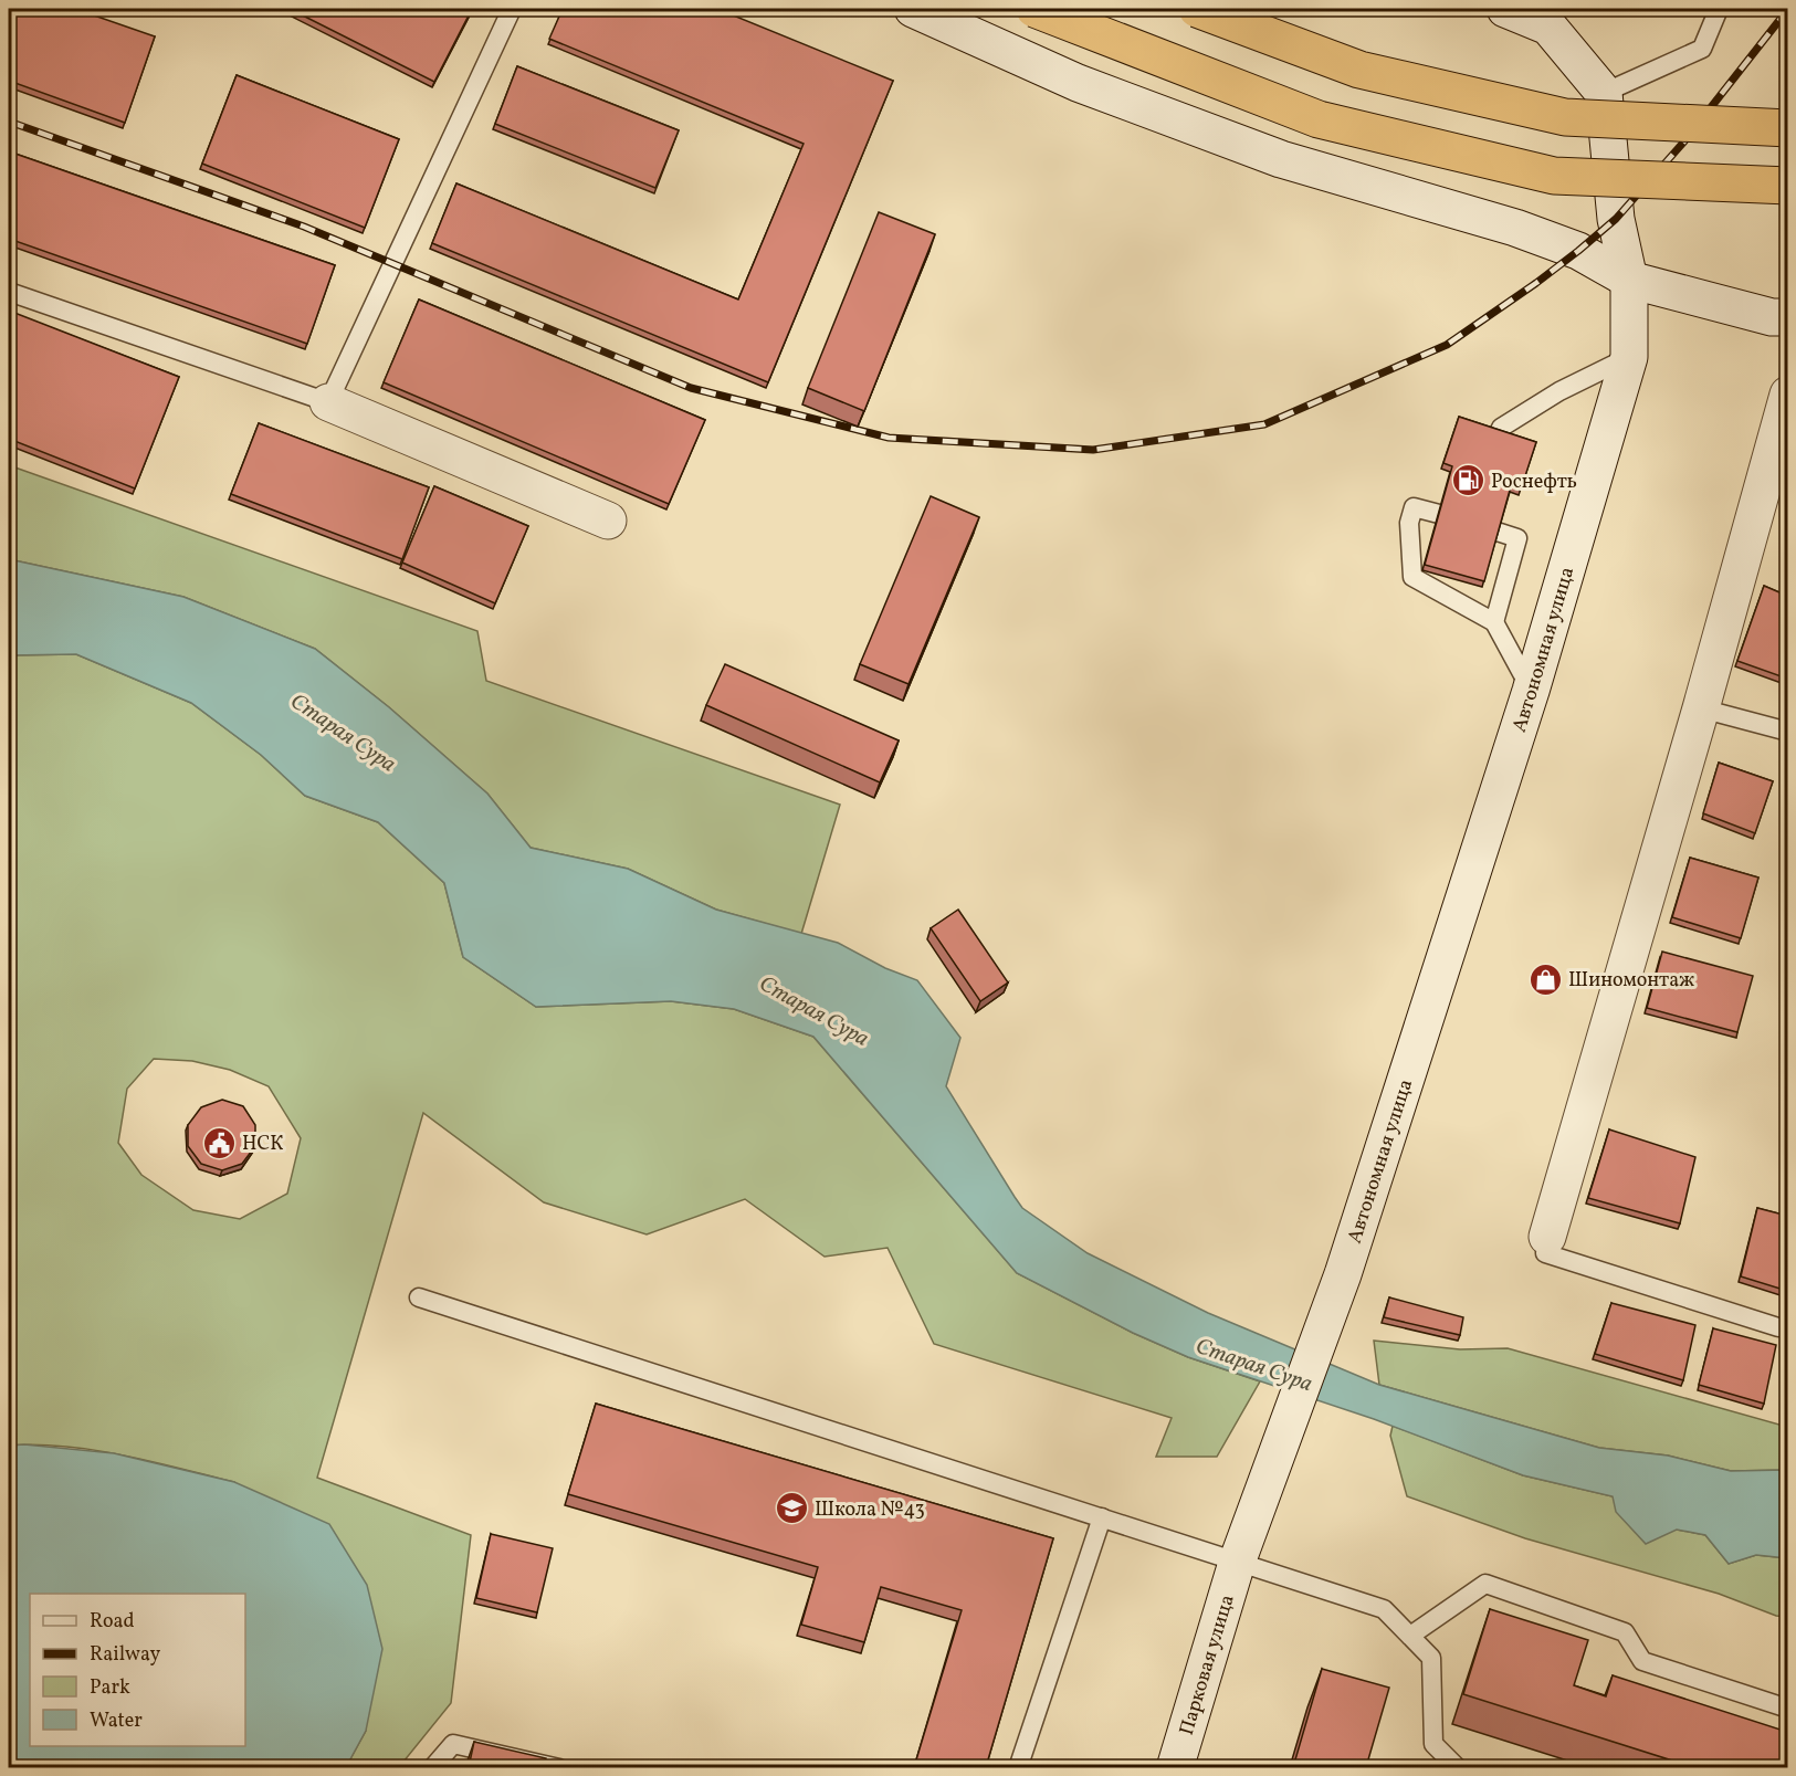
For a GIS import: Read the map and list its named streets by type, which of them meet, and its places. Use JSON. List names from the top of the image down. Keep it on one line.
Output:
{"streets":{"main road":["Автономная улица","Парковая улица"]},"crossings":[["Автономная улица","Парковая улица"]],"water":["Старая Сура"],"places":{"fuel station":["Роснефть"],"shop":["Шиномонтаж"],"public building":["НСК"],"school or university":["Школа №43"]},"legend":["Road","Railway","Park","Water"]}
